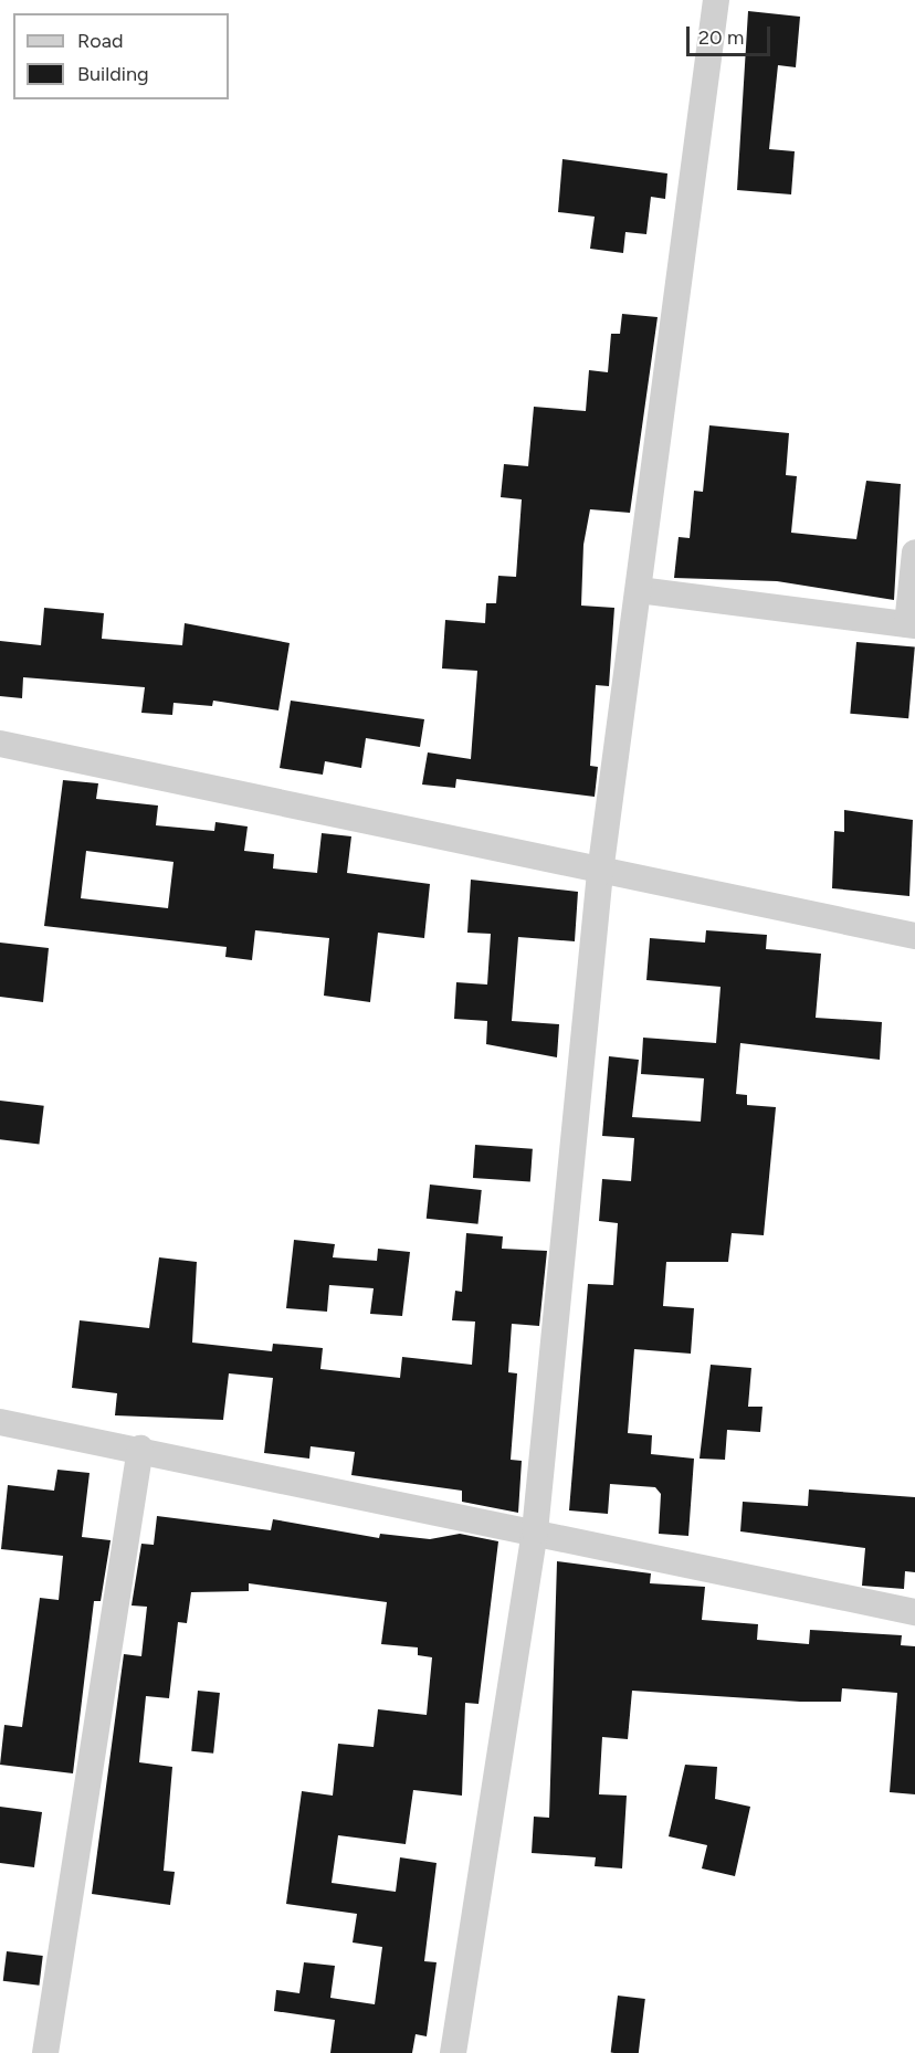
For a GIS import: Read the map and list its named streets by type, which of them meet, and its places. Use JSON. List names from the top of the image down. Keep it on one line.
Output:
{"legend":["Road","Building"],"scale_bar":"20 m"}
